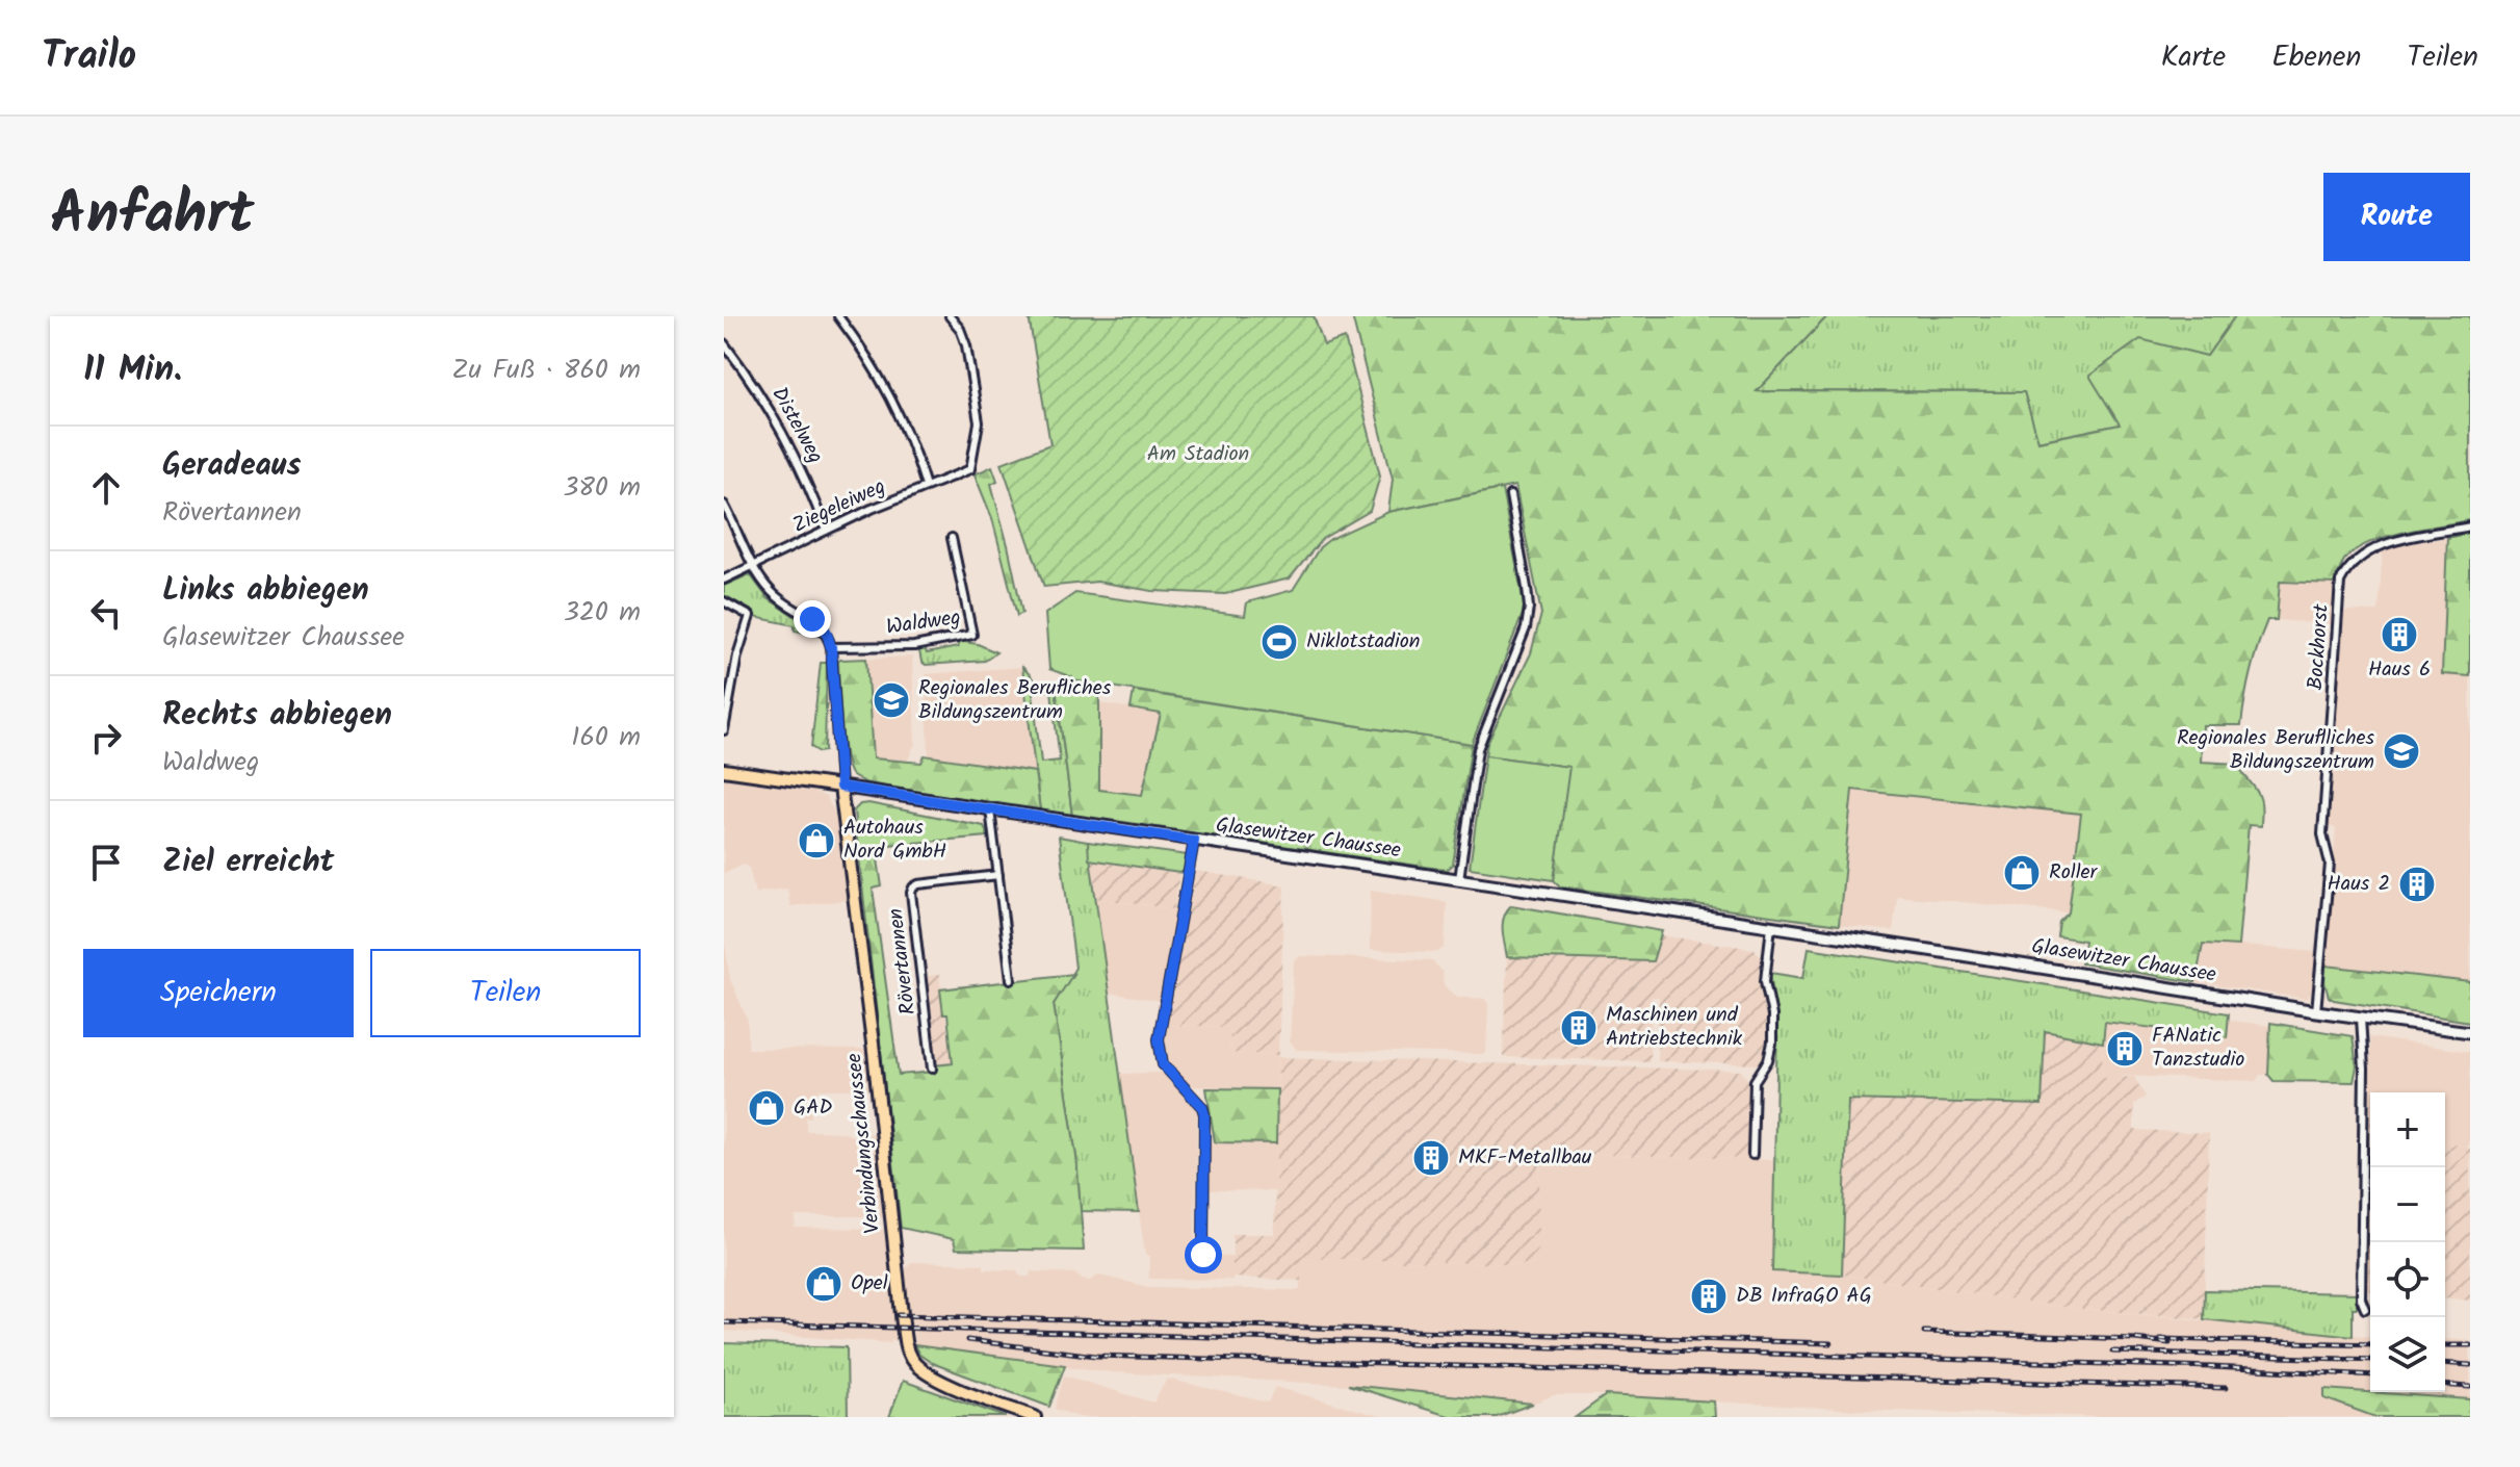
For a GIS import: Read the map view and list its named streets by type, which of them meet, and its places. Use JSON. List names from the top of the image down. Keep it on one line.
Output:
{"streets":{"main road":["Glasewitzer Chaussee","Verbindungschaussee"],"street":["Distelweg","Ziegeleiweg","Waldweg","Bockhorst","Rövertannen"]},"crossings":[["Distelweg","Ziegeleiweg"],["Bockhorst","Glasewitzer Chaussee"],["Glasewitzer Chaussee","Verbindungschaussee"]],"parks":["Am Stadion"],"places":{"building":["Haus 6","Haus 2","Maschinen und Antriebstechnik","FANatic Tanzstudio","MKF-Metallbau","DB InfraGO AG"],"sports":["Niklotstadion"],"school or university":["Regionales Berufliches Bildungszentrum","Regionales Beruflliches Bildungszentrum"],"shop":["Autohaus Nord GmbH","Roller","GAD","Opel"]},"page":{"header":"Trailo","nav":["Karte","Ebenen","Teilen"],"title":"Anfahrt","buttons":["Route",["Speichern","Teilen"]],"heading":["11 Min.","Zu Fuß · 860 m"],"list":[["Geradeaus","Rövertannen","380 m"],["Links abbiegen","Glasewitzer Chaussee","320 m"],["Rechts abbiegen","Waldweg","160 m"],"Ziel erreicht"],"map_buttons":["+","−"]}}
